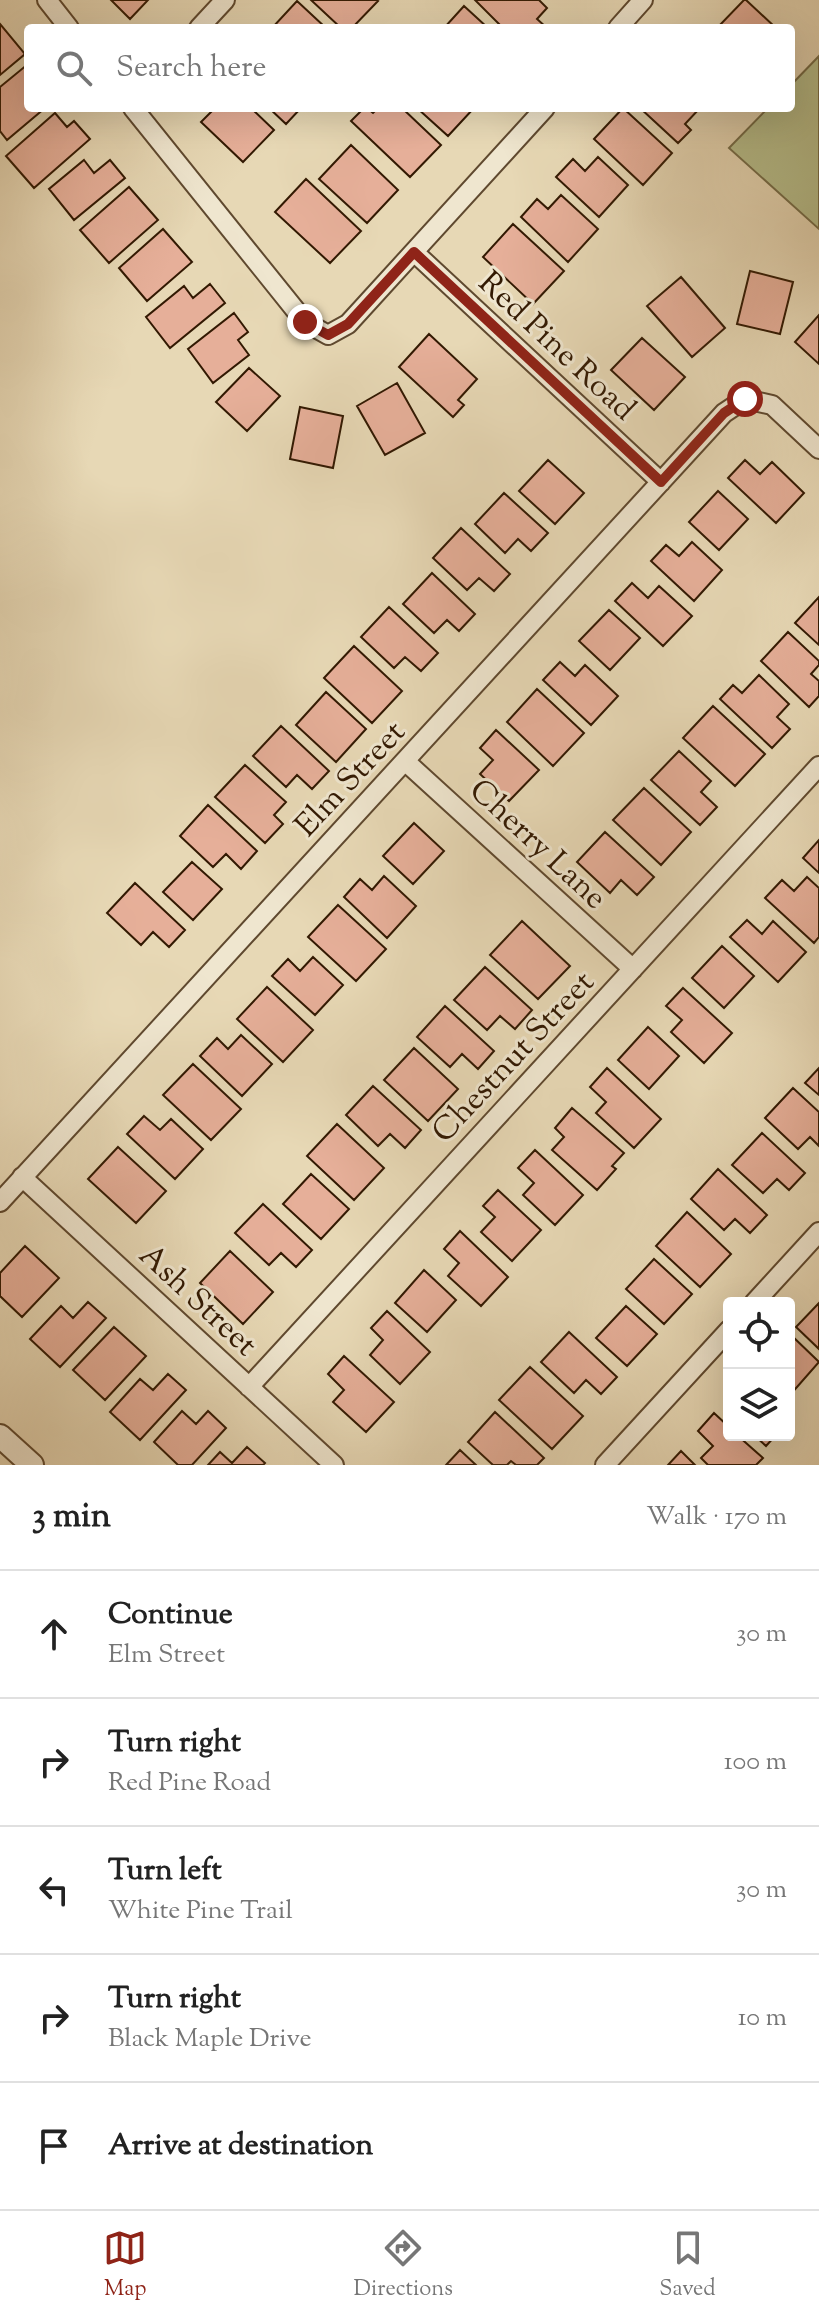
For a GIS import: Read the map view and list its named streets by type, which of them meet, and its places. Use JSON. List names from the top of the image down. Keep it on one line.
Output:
{"streets":{"street":["Red Pine Road","Elm Street","Cherry Lane","Chestnut Street","Ash Street"]},"crossings":[["Red Pine Road","Elm Street"],["Elm Street","Cherry Lane"],["Elm Street","Ash Street"],["Cherry Lane","Chestnut Street"],["Chestnut Street","Ash Street"]],"page":{"search":"Search here","heading":["3 min","Walk · 170 m"],"list":[["Continue","Elm Street","30 m"],["Turn right","Red Pine Road","100 m"],["Turn left","White Pine Trail","30 m"],["Turn right","Black Maple Drive","10 m"],"Arrive at destination"],"nav":["Map","Directions","Saved"]}}
